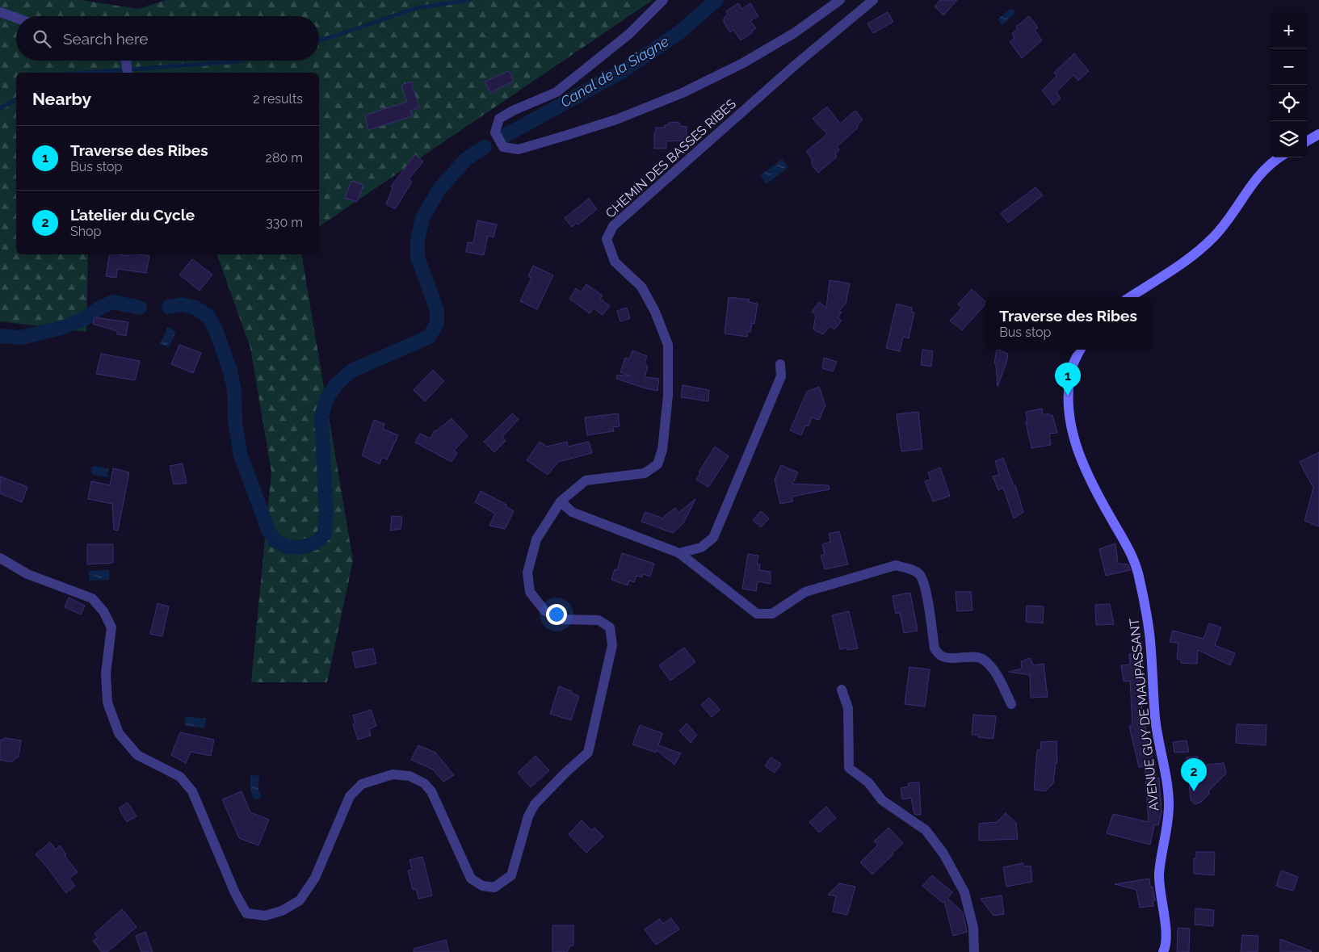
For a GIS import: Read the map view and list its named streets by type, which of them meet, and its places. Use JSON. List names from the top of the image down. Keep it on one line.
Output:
{"streets":{"main road":["AVENUE GUY DE MAUPASSANT"],"street":["CHEMIN DES BASSES RIBES"]},"water":["Canal de la Siagne"],"page":{"map_buttons":["+","−"],"search":"Search here","heading":["Nearby","2 results"],"list":[{"mark":"1","name":"Traverse des Ribes","note":"Bus stop","value":"280 m"},{"mark":"2","name":"L’atelier du Cycle","note":"Shop","value":"330 m"}],"popup":["Traverse des Ribes","Bus stop"],"pins":["1","2"]}}
